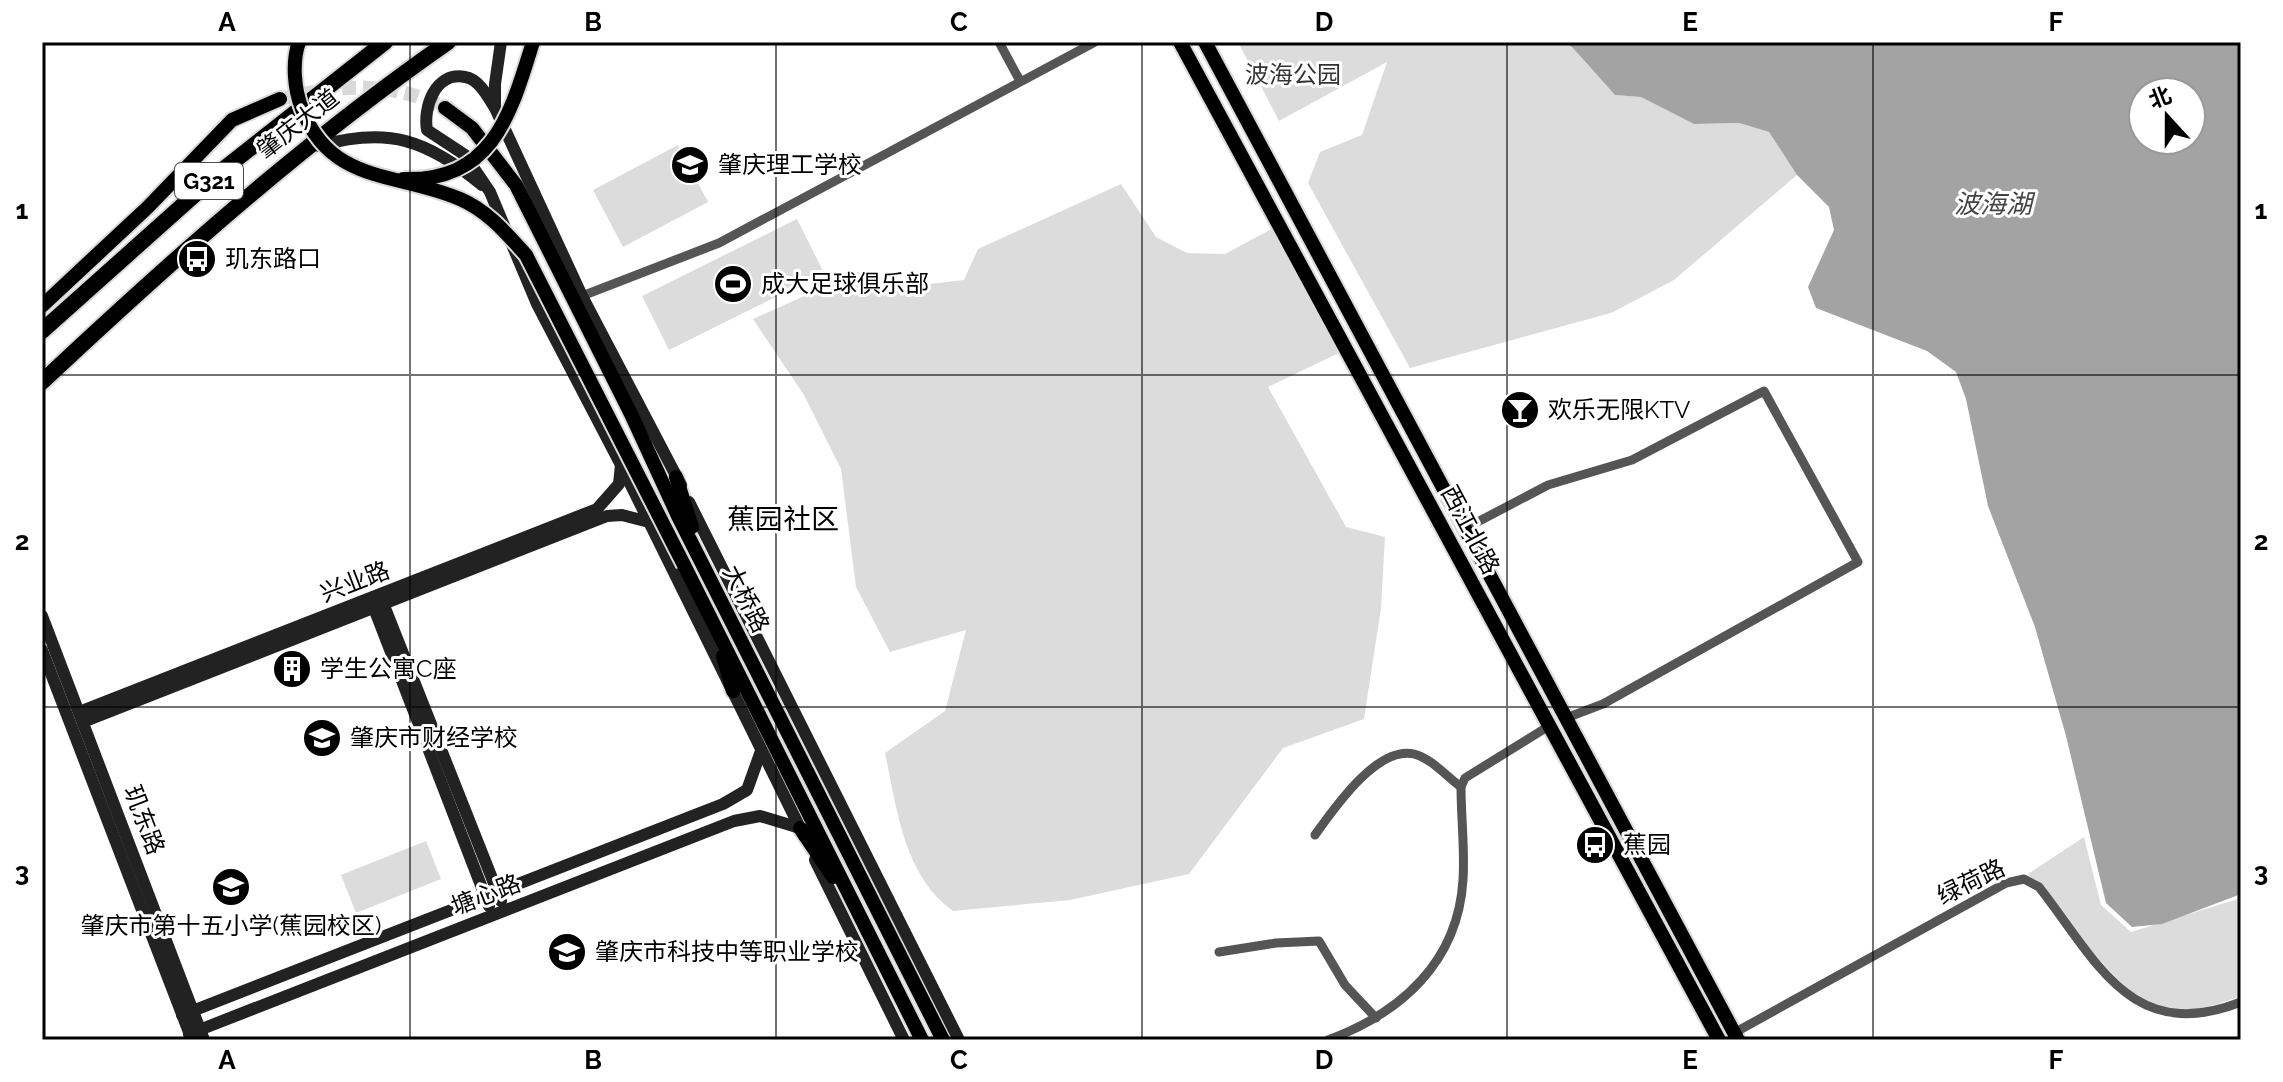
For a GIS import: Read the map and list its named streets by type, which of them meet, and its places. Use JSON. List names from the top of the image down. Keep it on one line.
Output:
{"streets":{"highway":["肇庆大道","G321"],"main road":["西江北路","大桥路"],"street":["兴业路","玑东路","绿荷路","塘心路"]},"crossings":[["西江北路","绿荷路"],["兴业路","玑东路"],["玑东路","塘心路"]],"districts":["蕉园社区"],"water":["波海湖"],"parks":["波海公园"],"places":{"school or university":["肇庆理工学校","肇庆市财经学校","肇庆市第十五小学(蕉园校区)","肇庆市科技中等职业学校"],"bus stop":["玑东路口","蕉园"],"sports":["成大足球俱乐部"],"bar":["欢乐无限KTV"],"building":["学生公寓C座"]},"north":"top","grid":{"columns":["A","B","C","D","E","F"],"rows":["1","2","3"]}}
